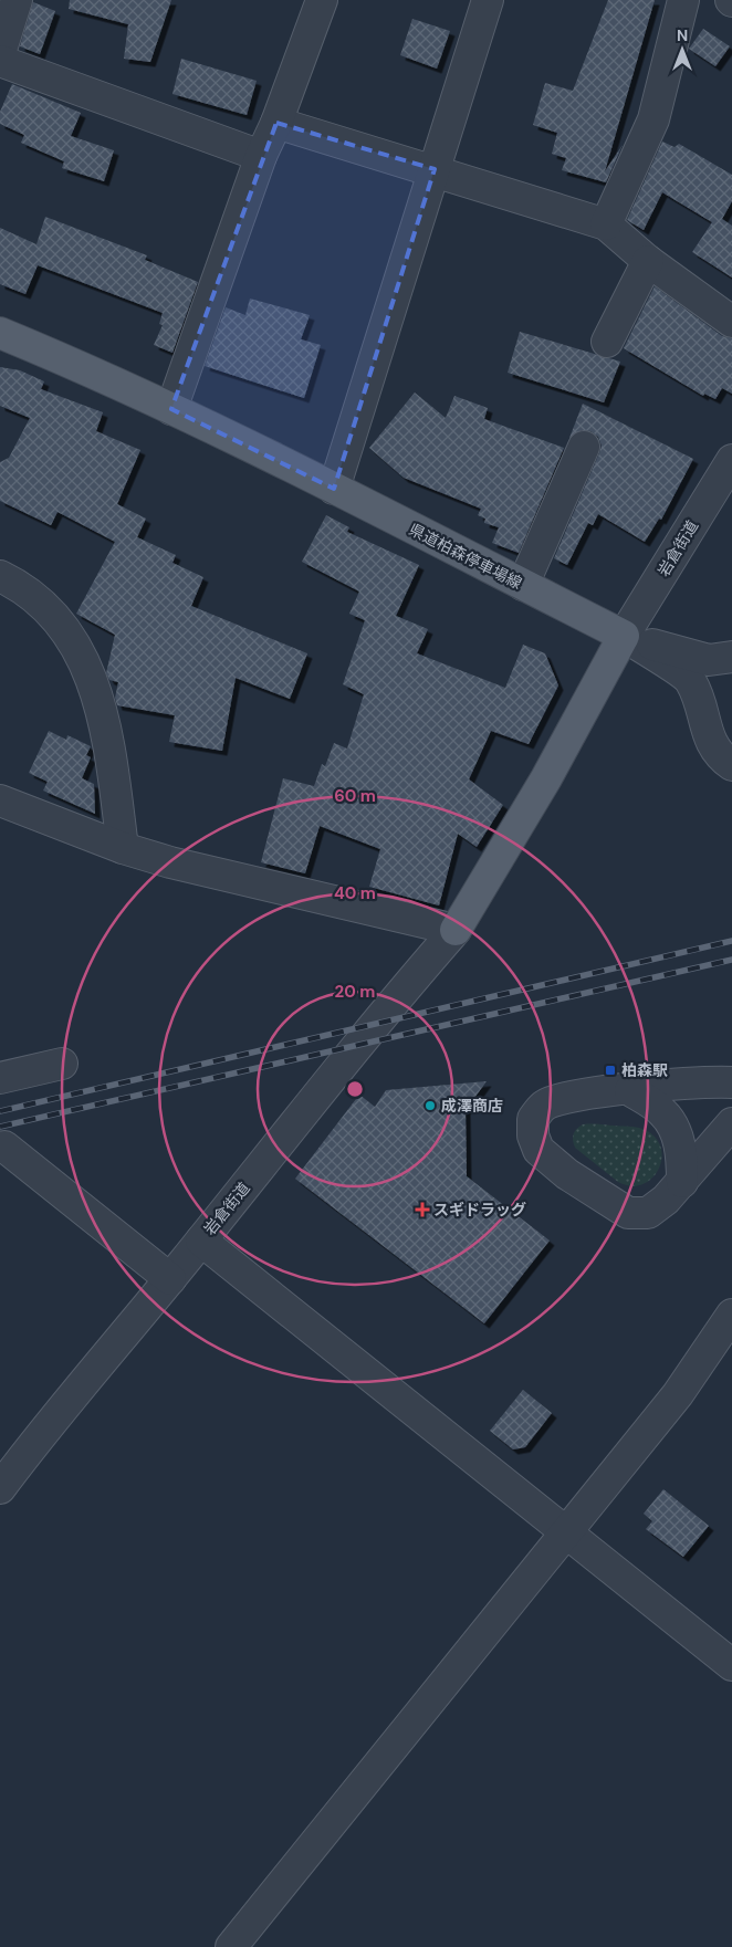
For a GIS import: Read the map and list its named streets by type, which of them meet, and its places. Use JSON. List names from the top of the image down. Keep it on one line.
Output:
{"streets":{"main road":["県道柏森停車場線"],"street":["岩倉街道"]},"crossings":[["岩倉街道","県道柏森停車場線"]],"places":{"transit":["柏森駅"],"other":["成澤商店"],"health":["スギドラッグ"]},"north":"top","rings":["60 m","40 m","20 m"]}
